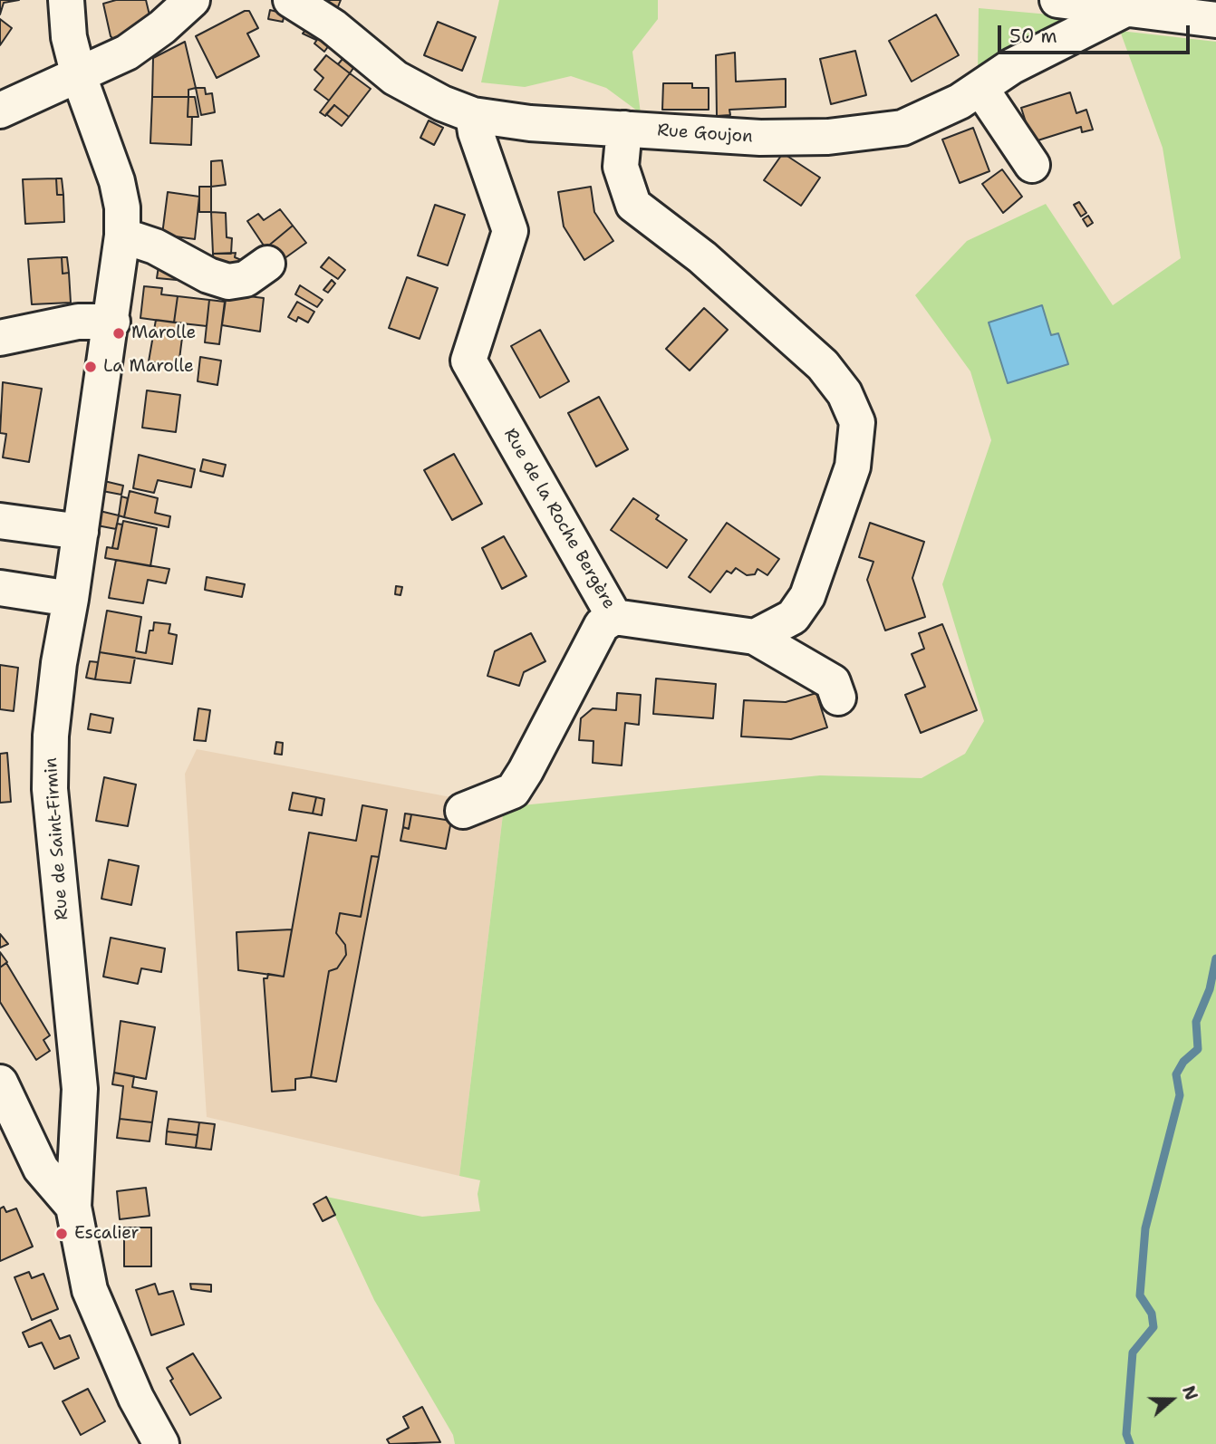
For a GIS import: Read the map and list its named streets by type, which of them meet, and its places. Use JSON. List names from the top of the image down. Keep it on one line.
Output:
{"streets":{"street":["Rue Goujon","Rue de la Roche Bergère","Rue de Saint-Firmin"]},"crossings":[["Rue Goujon","Rue de la Roche Bergère"]],"places":["Marolle","La Marolle","Escalier"],"scale_bar":"50 m","north":"right"}
